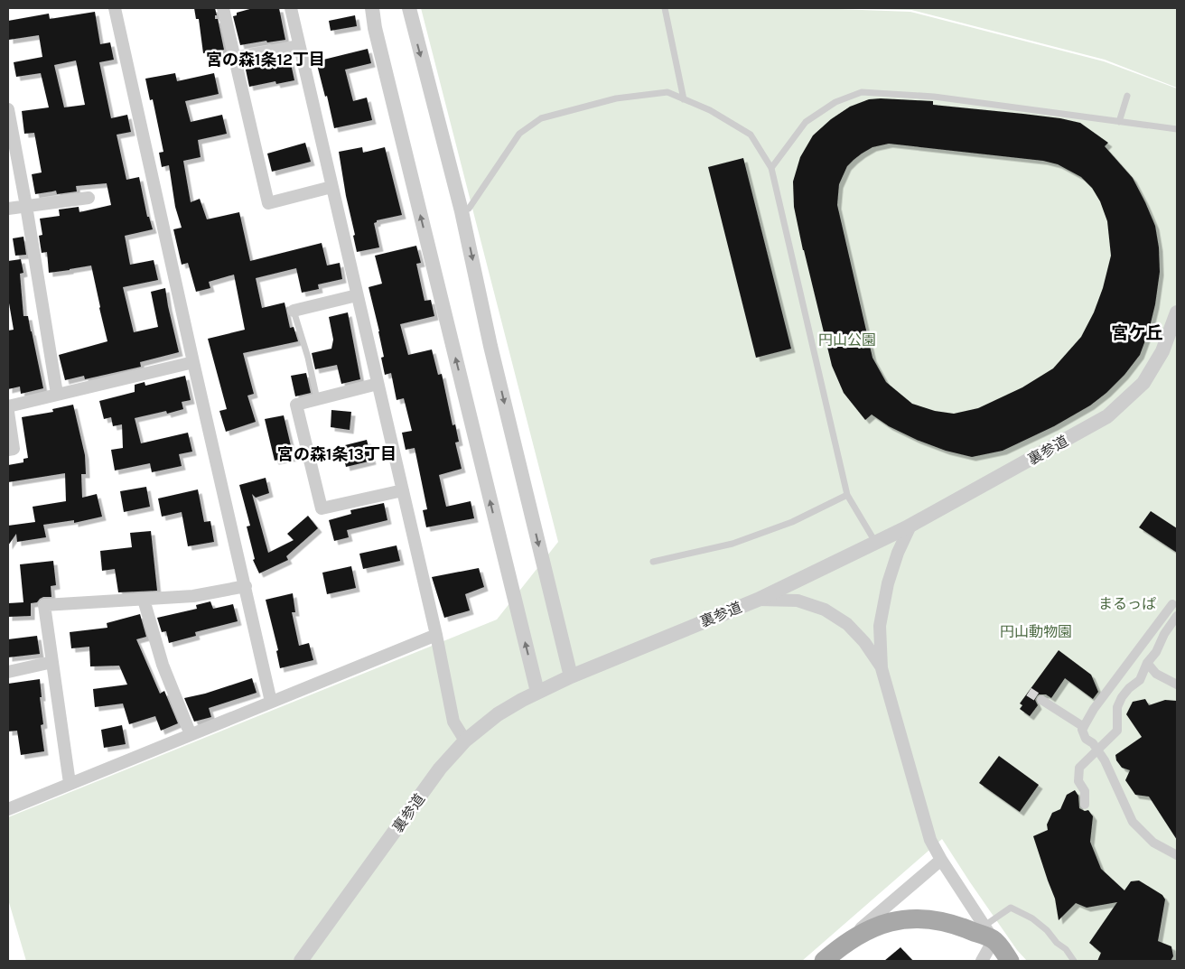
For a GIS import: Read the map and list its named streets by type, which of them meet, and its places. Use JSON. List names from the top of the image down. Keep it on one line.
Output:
{"streets":{"street":["裏参道"]},"districts":["宮の森1条12丁目","宮ケ丘","宮の森1条13丁目"],"parks":["円山公園","まるっぱ","円山動物園"]}
